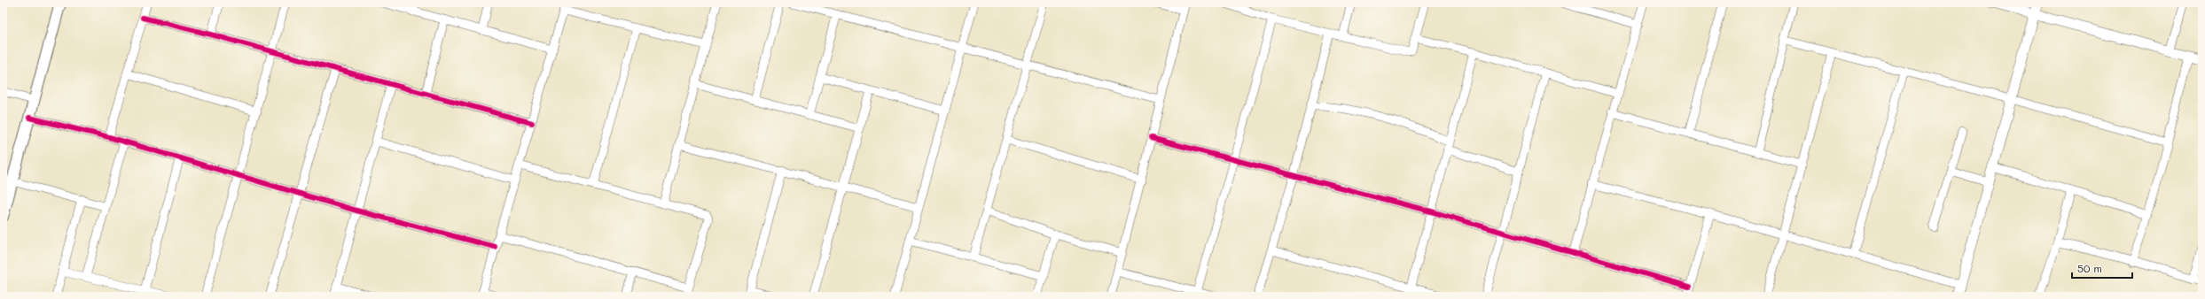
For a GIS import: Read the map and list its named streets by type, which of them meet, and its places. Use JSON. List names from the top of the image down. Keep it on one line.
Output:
{"scale_bar":"50 m"}
